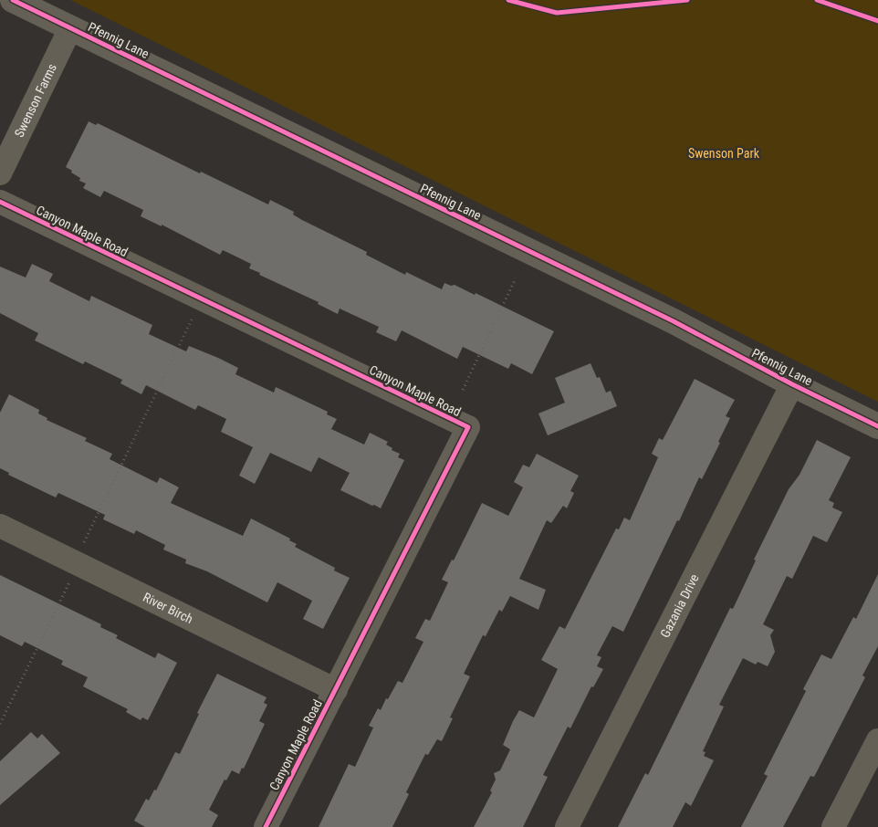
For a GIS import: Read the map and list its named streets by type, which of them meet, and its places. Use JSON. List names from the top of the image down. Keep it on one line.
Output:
{"streets":{"street":["Pfennig Lane","Swenson Farms","Canyon Maple Road","Gazania Drive","River Birch"]},"crossings":[["Pfennig Lane","Swenson Farms"],["Pfennig Lane","Gazania Drive"],["Canyon Maple Road","River Birch"]],"parks":["Swenson Park"]}
